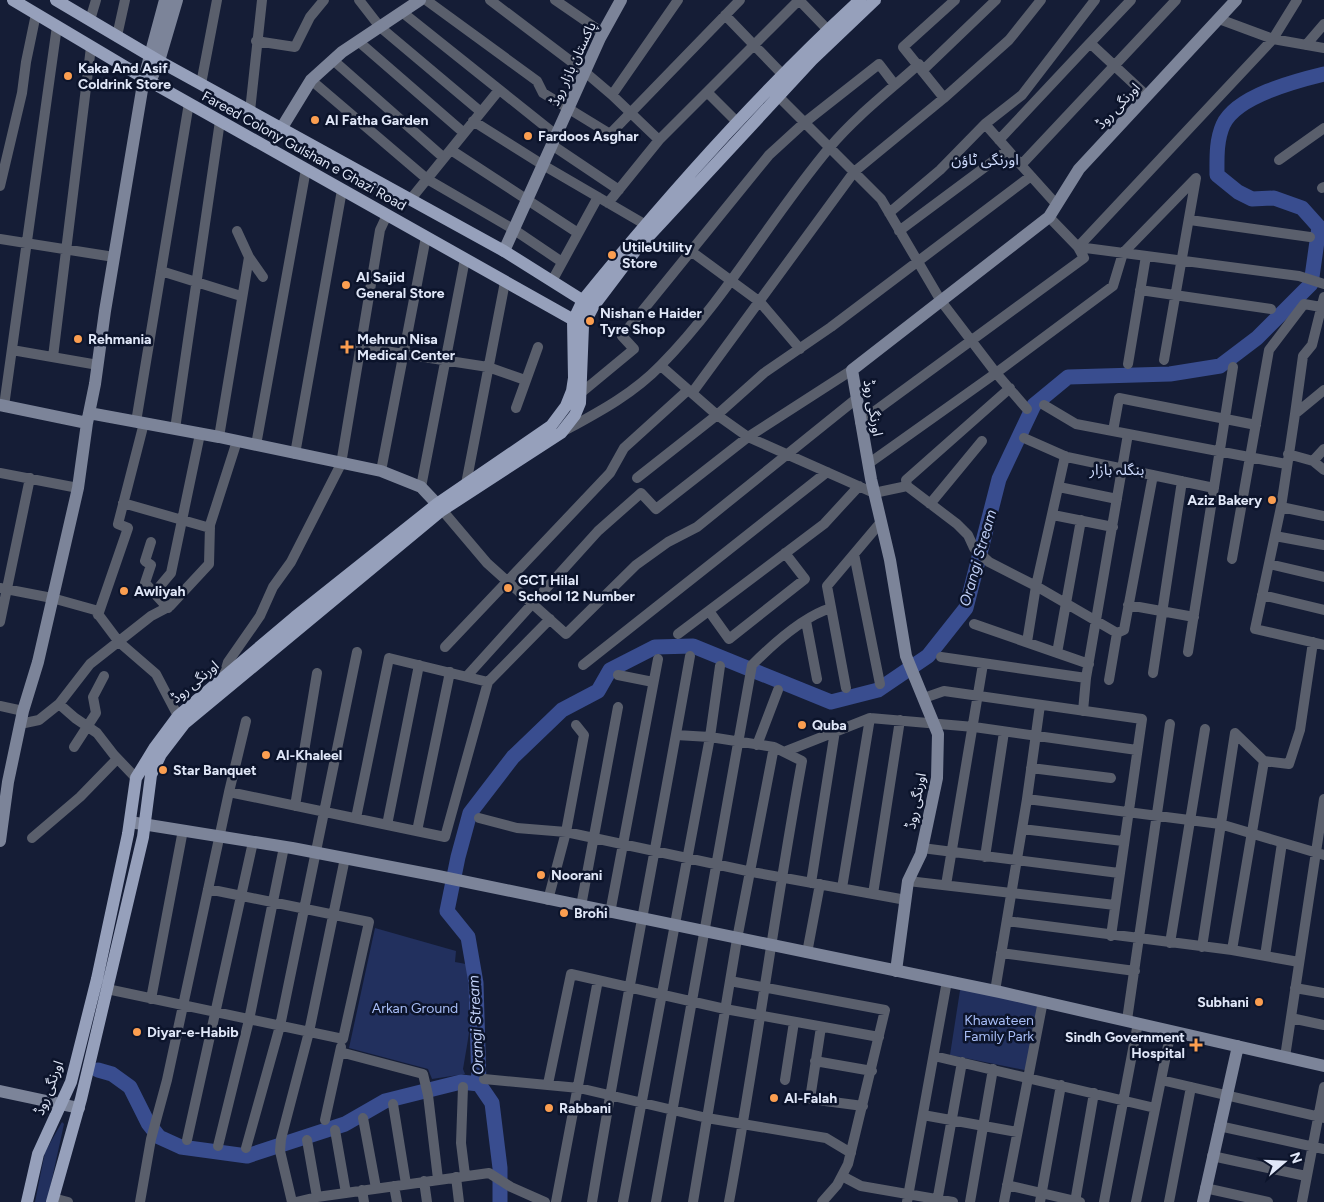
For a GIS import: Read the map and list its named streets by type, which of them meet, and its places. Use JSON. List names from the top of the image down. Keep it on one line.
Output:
{"streets":{"main road":["اورنگی روڈ","Fareed Colony Gulshan e Ghazi Road"],"street":["پاکستان بازار روڈ"]},"crossings":[["پاکستان بازار روڈ","Fareed Colony Gulshan e Ghazi Road"],["اورنگی روڈ","Fareed Colony Gulshan e Ghazi Road"]],"districts":["اورنگی ٹاؤن","بنگلہ بازار"],"water":["Orangi Stream"],"parks":["Arkan Ground","Khawateen Family Park"],"places":{"other":["Kaka And Asif Coldrink Store","Al Fatha Garden","Fardoos Asghar","UtileUtility Store","Al Sajid General Store","Nishan e Haider Tyre Shop","Rehmania","Aziz Bakery","GCT Hilal School 12 Number","Awliyah","Quba","Al-Khaleel","Star Banquet","Noorani","Brohi","Subhani","Diyar-e-Habib","Al-Falah","Rabbani"],"health":["Mehrun Nisa Medical Center","Sindh Government Hospital"]},"north":"right"}
